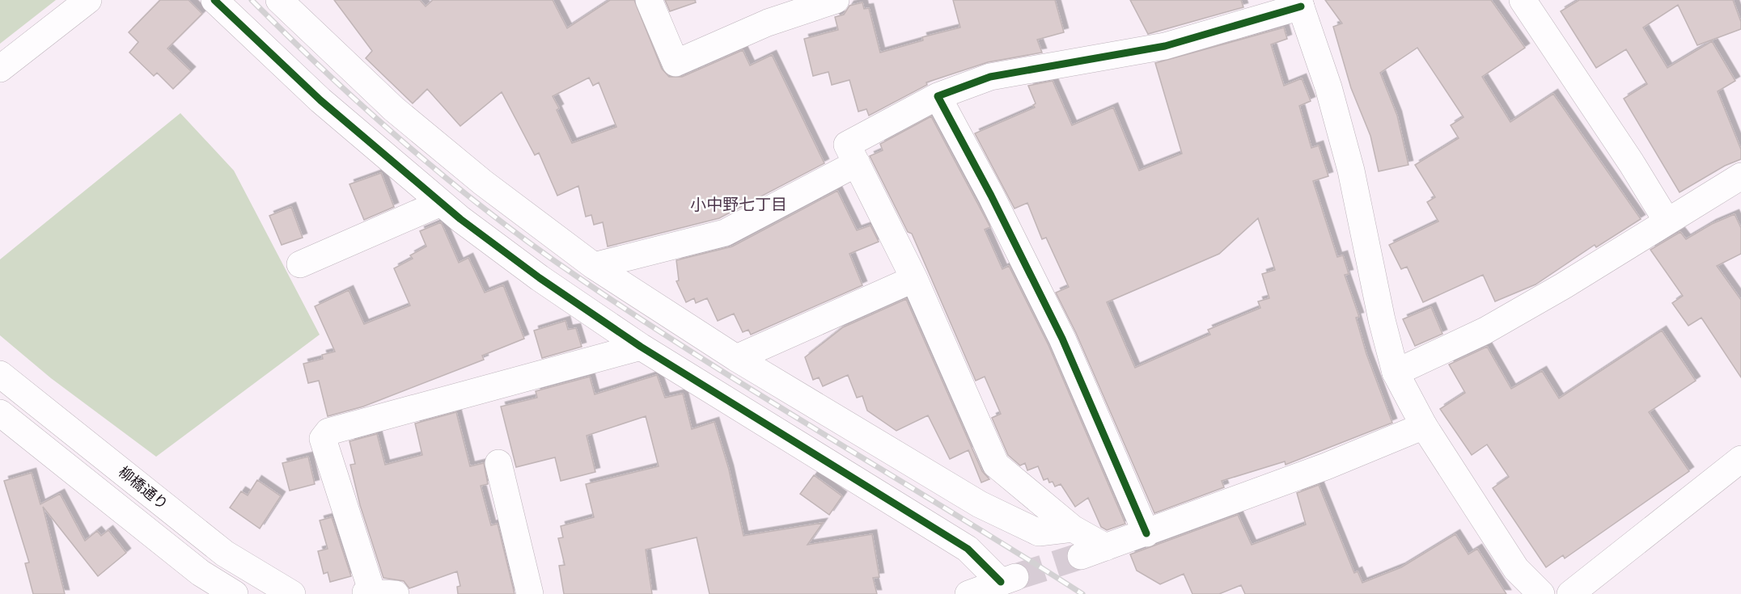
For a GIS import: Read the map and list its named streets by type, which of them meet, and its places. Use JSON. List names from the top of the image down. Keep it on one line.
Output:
{"streets":{"street":["柳橋通り"]},"districts":["小中野七丁目"]}
